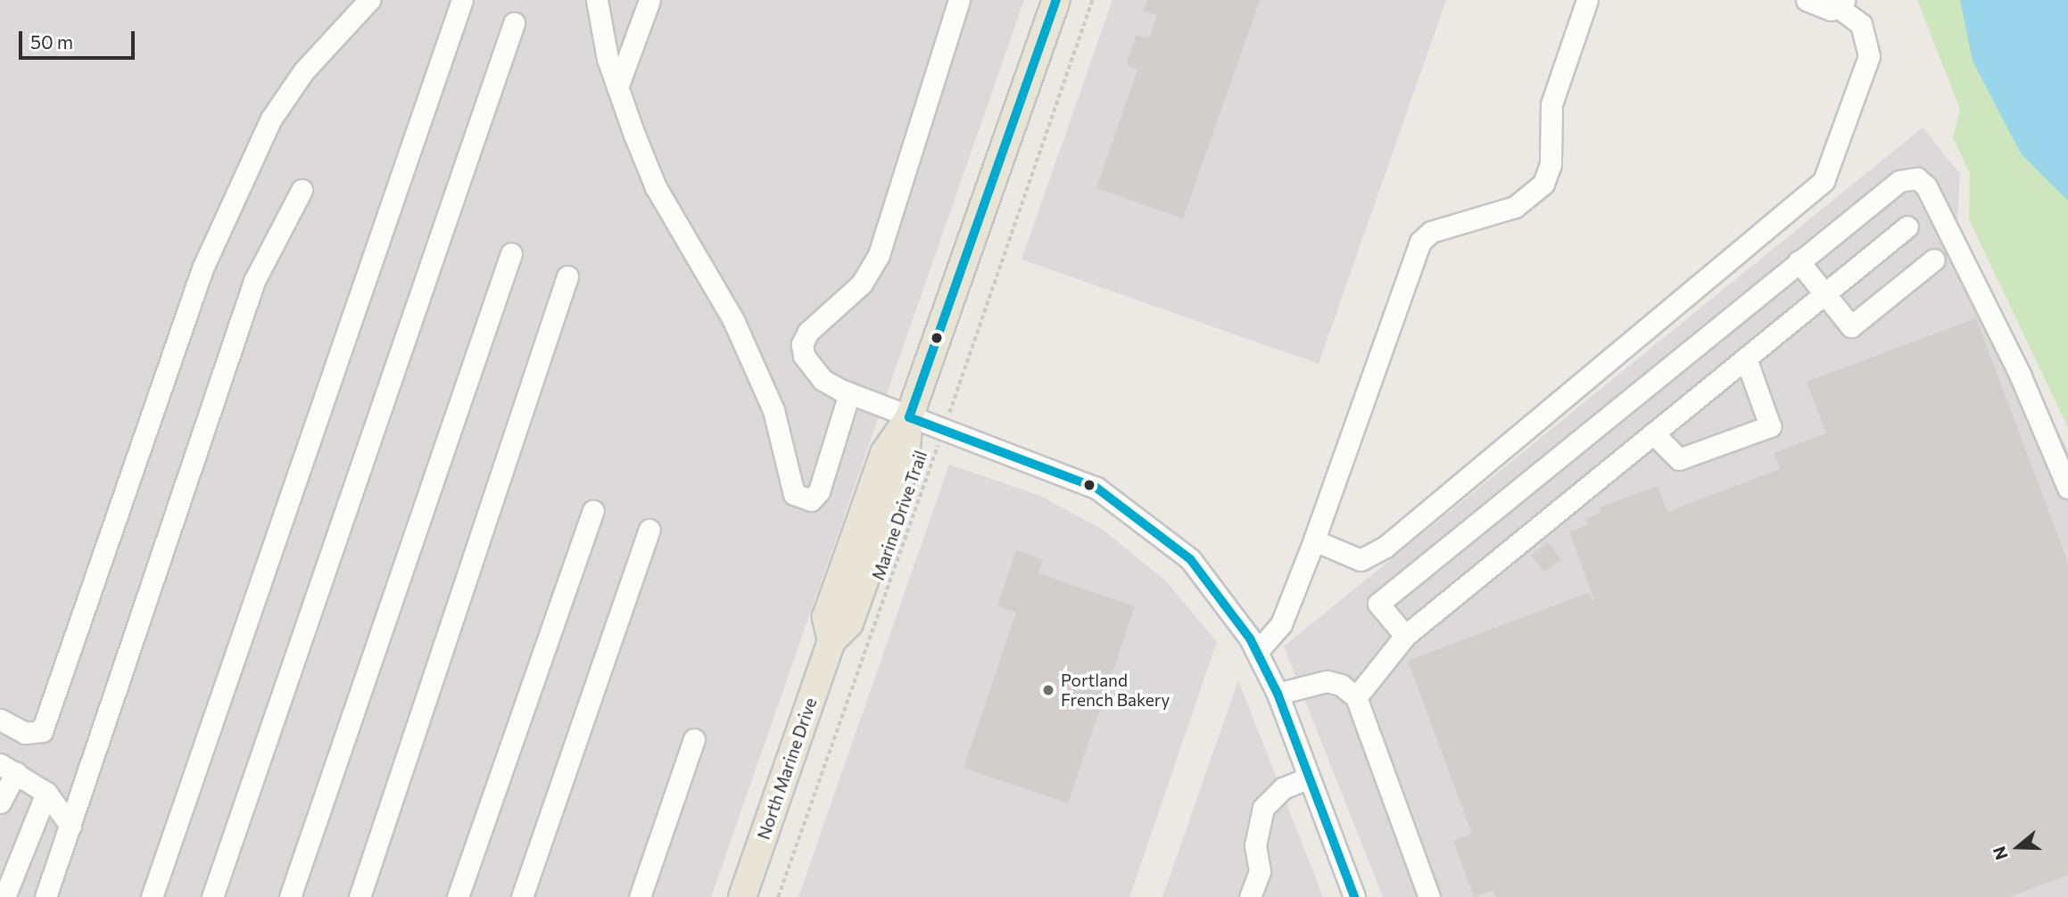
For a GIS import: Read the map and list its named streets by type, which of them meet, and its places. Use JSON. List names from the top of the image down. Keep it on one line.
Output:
{"streets":{"main road":["North Marine Drive"],"path":["Marine Drive Trail"]},"places":["Portland French Bakery"],"scale_bar":"50 m","north":"left"}
